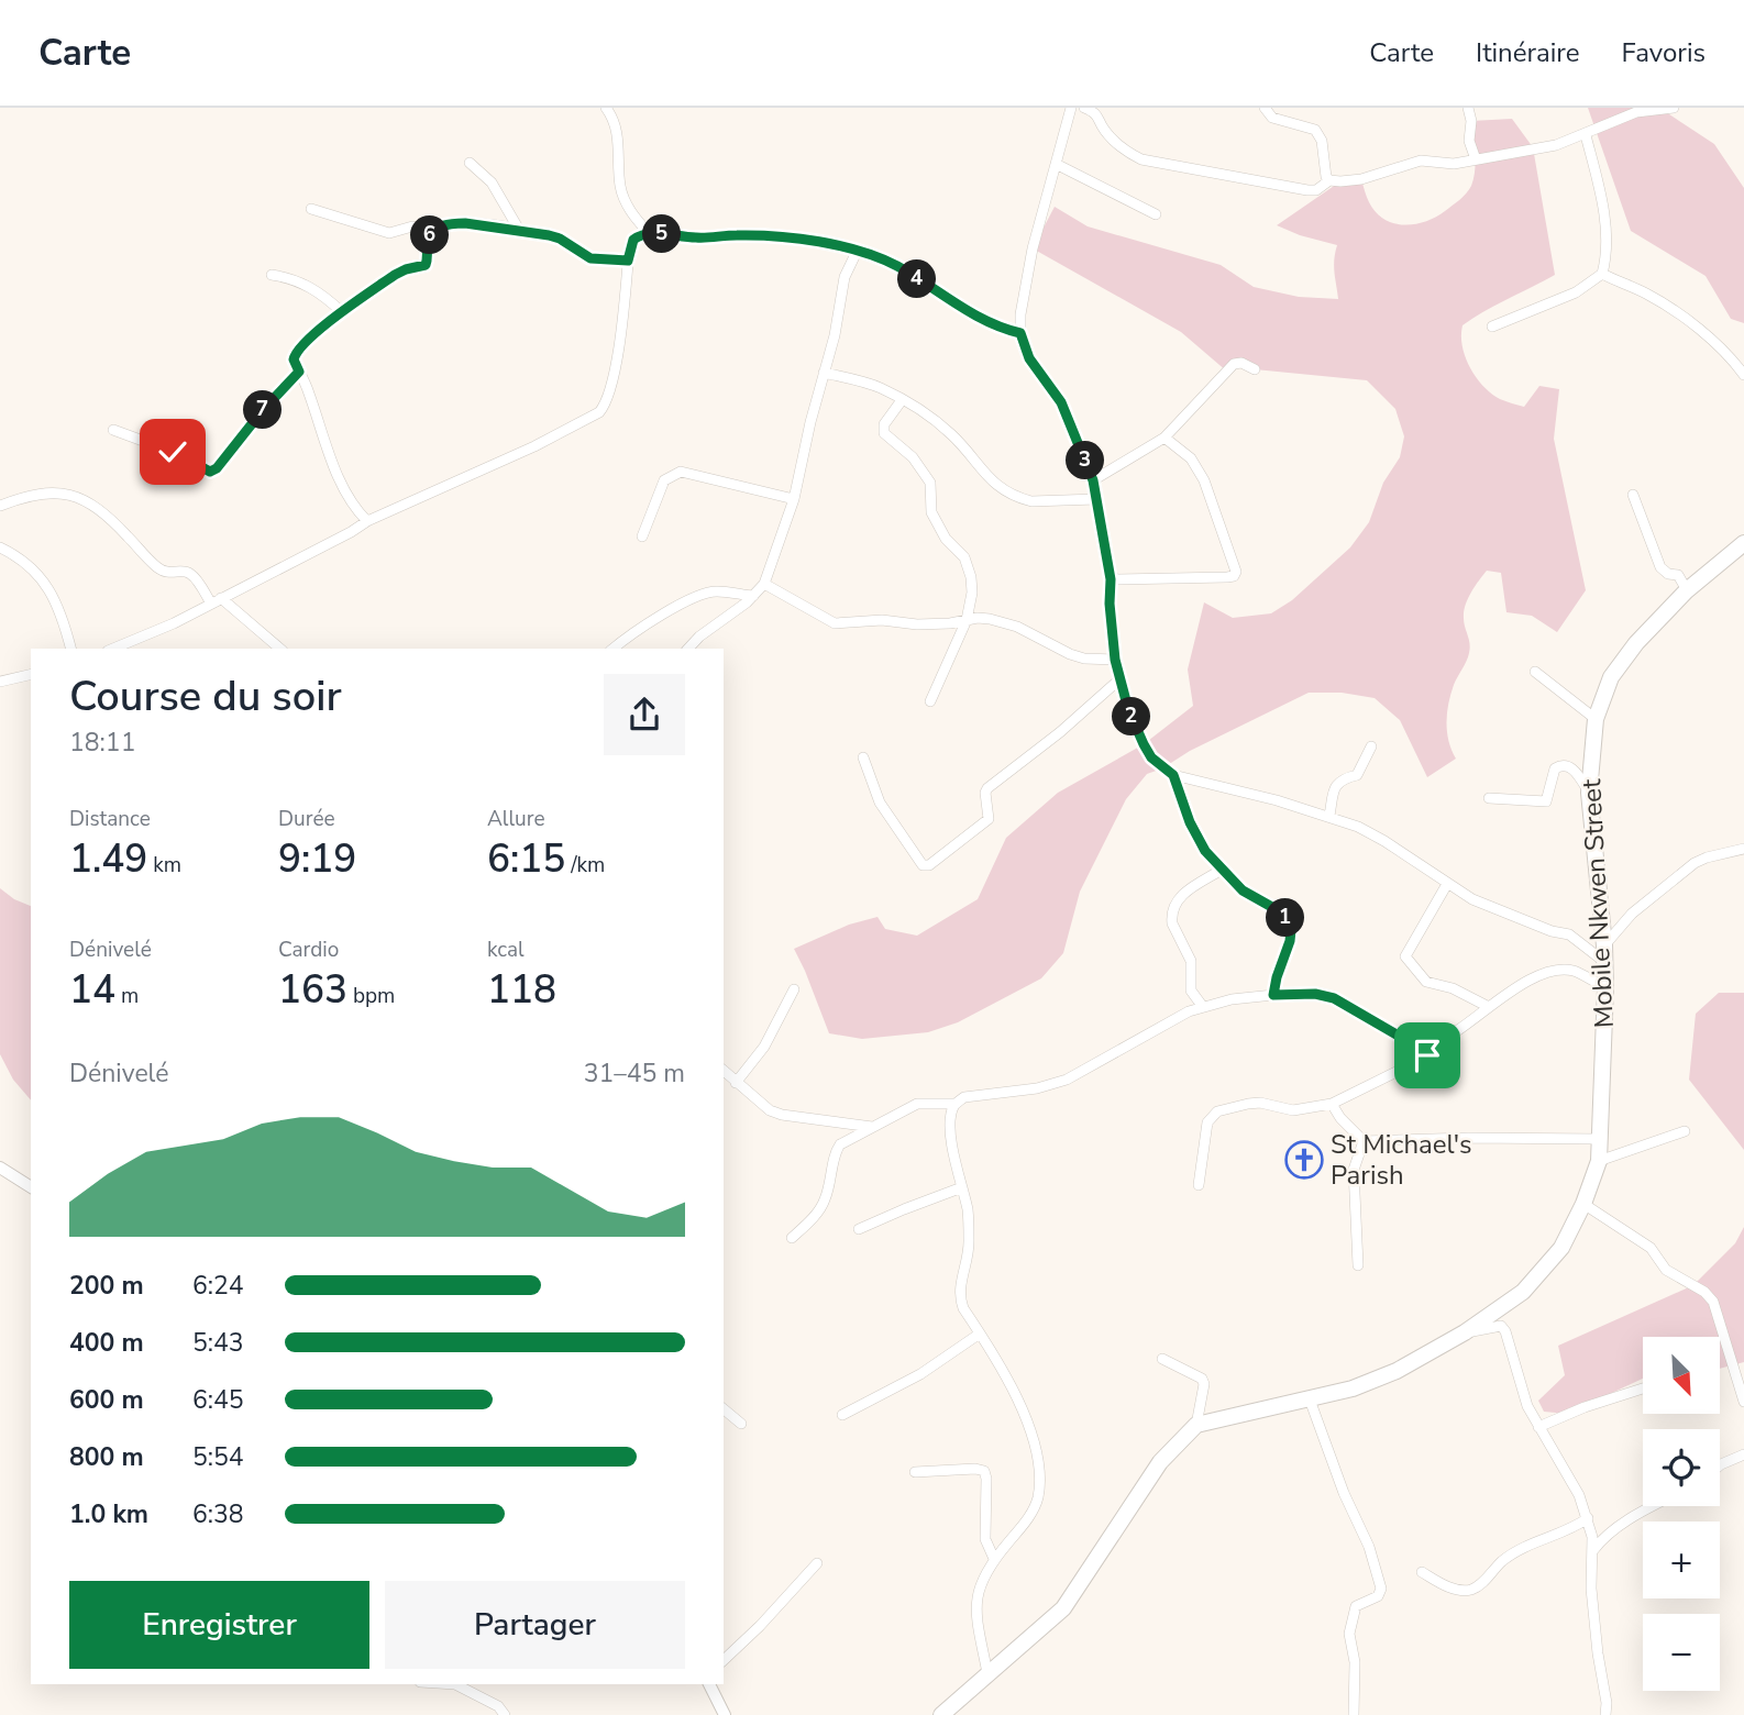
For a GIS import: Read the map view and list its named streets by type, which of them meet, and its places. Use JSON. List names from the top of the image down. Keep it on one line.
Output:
{"streets":{"highway":["Mobile Nkwen Street"]},"places":{"church":["St Michael's Parish"]},"north":"bottom right","page":{"header":"Carte","nav":["Carte","Itinéraire","Favoris"],"pins":["5","6","4","7","3","2","1"],"heading":["Course du soir","18:11"],"stats":[["Distance","1.49 km"],["Durée","9:19"],["Allure","6:15 /km"],["Dénivelé","14 m"],["Cardio","163 bpm"],["kcal","118"]],"chart":["Dénivelé","31–45 m"],"list":[{"name":"200 m","note":"6:24"},{"name":"400 m","note":"5:43"},{"name":"600 m","note":"6:45"},{"name":"800 m","note":"5:54"},{"name":"1.0 km","note":"6:38"}],"map_buttons":["+","−"],"buttons":["Enregistrer","Partager"]}}
